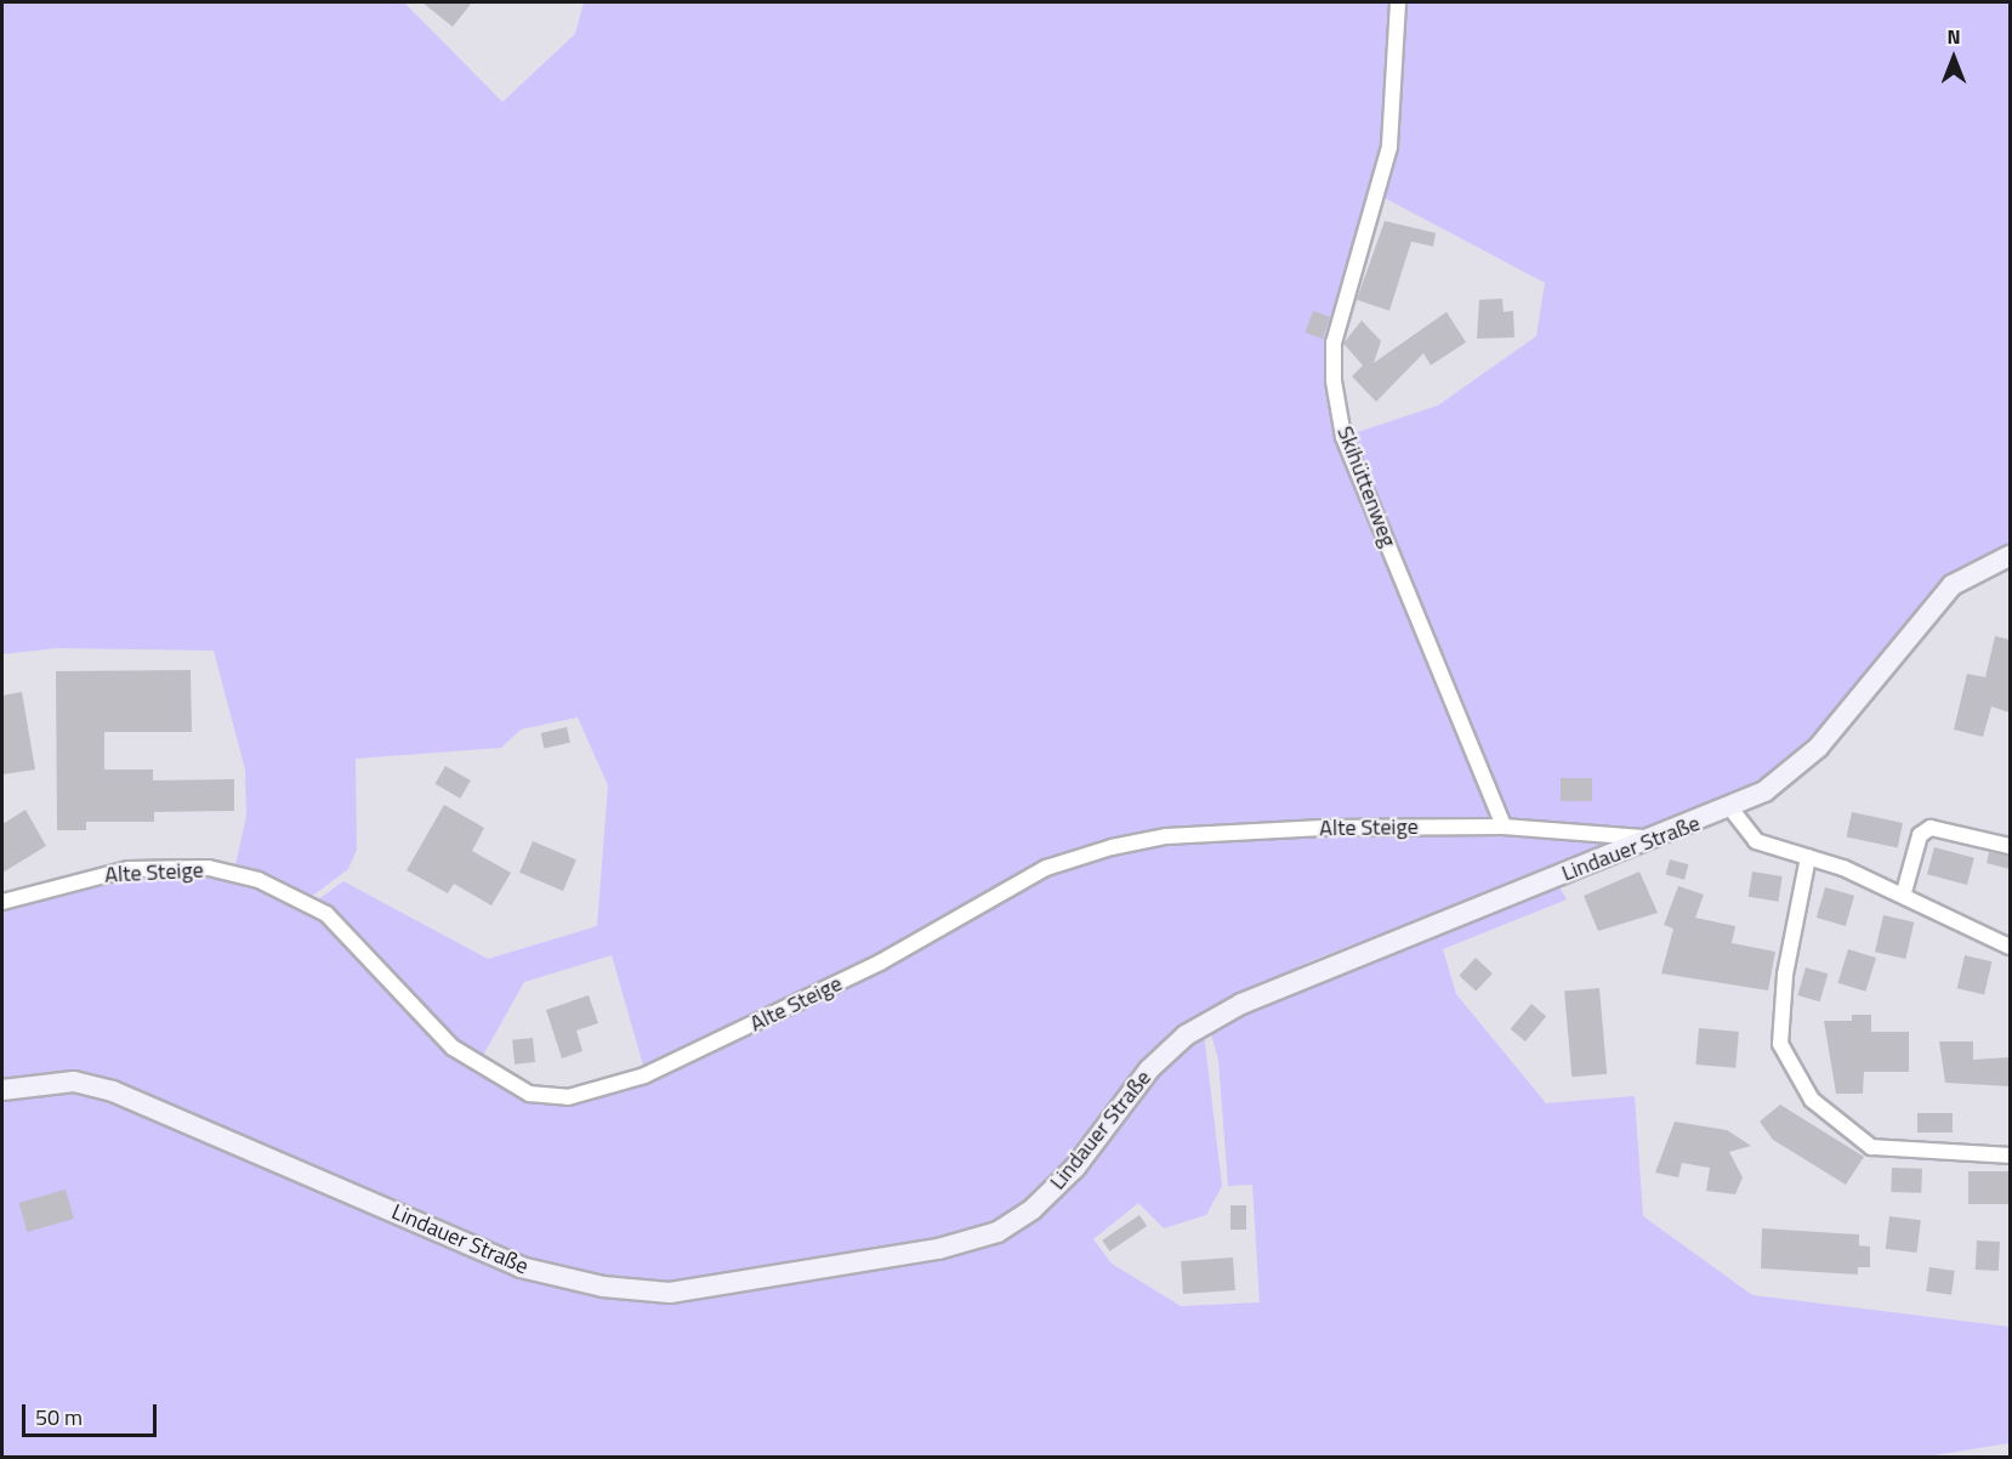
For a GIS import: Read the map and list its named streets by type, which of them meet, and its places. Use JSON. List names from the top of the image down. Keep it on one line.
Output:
{"streets":{"main road":["Lindauer Straße"],"street":["Skihüttenweg","Alte Steige"]},"crossings":[["Skihüttenweg","Alte Steige"],["Alte Steige","Lindauer Straße"]],"scale_bar":"50 m","north":"top"}
